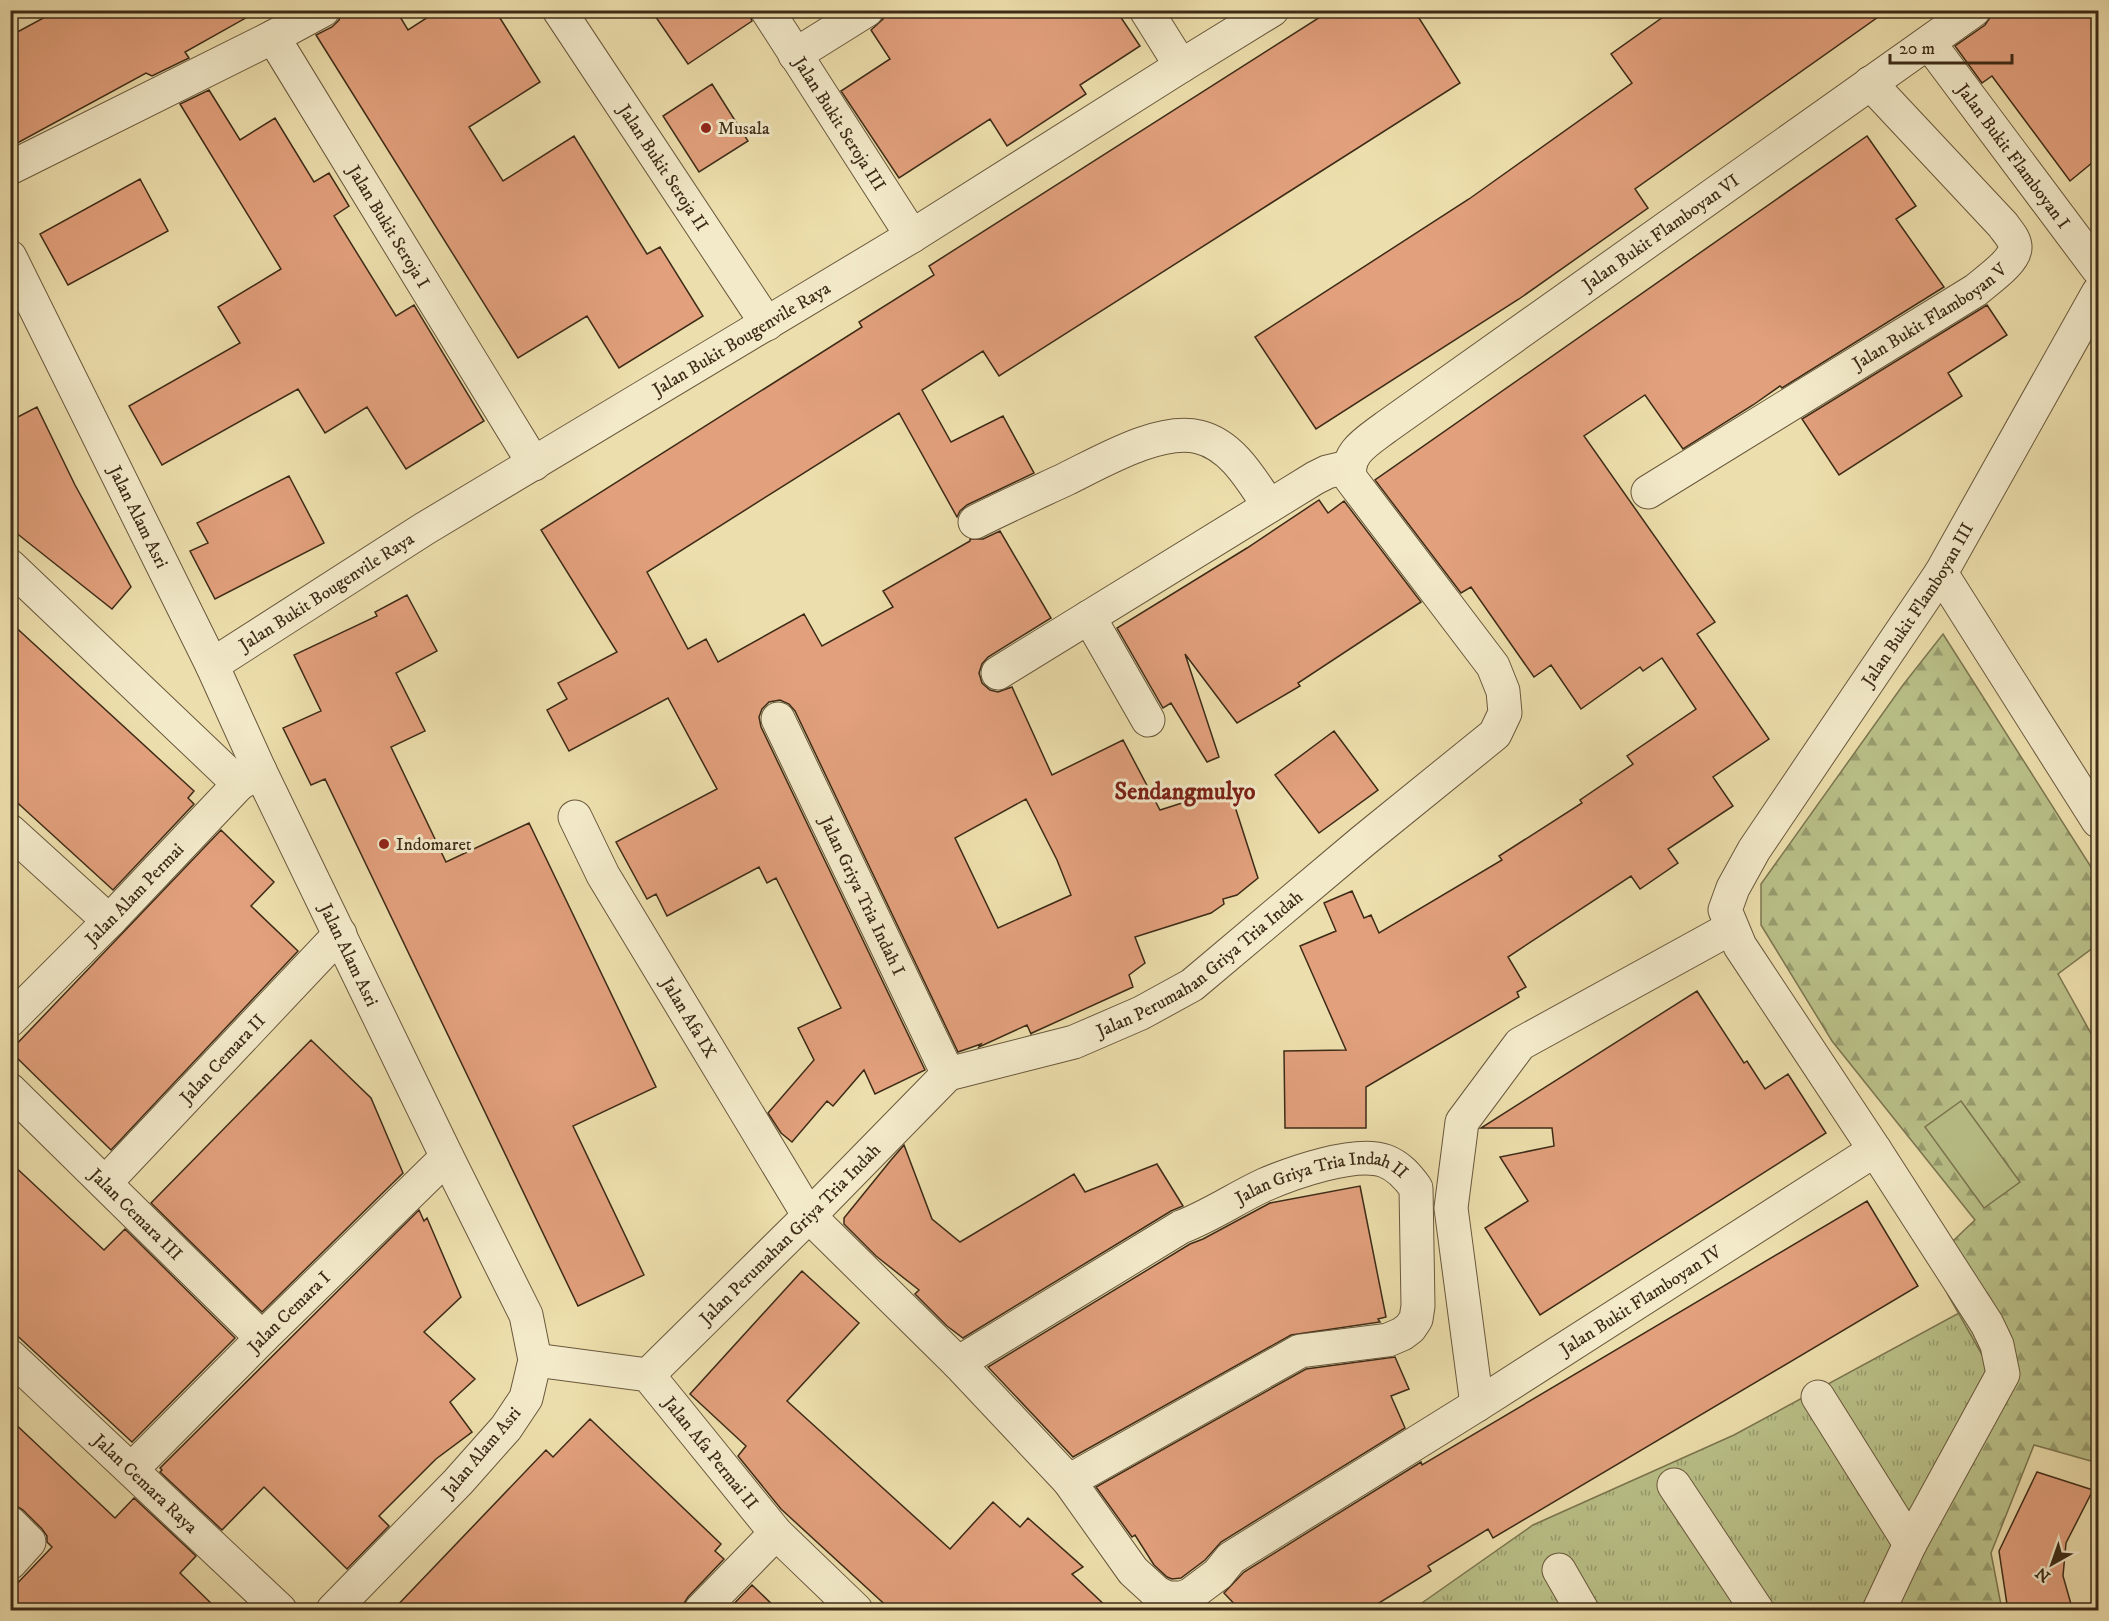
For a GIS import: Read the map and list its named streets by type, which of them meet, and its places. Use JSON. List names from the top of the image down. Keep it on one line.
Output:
{"streets":{"street":["Jalan Bukit Seroja III","Jalan Bukit Flamboyan I","Jalan Bukit Seroja II","Jalan Bukit Seroja I","Jalan Bukit Flamboyan VI","Jalan Bukit Flamboyan V","Jalan Bukit Bougenvile Raya","Jalan Alam Asri","Jalan Bukit Flamboyan III","Jalan Alam Permai","Jalan Griya Tria Indah I","Jalan Perumahan Griya Tria Indah","Jalan Afa IX","Jalan Cemara II","Jalan Griya Tria Indah II","Jalan Cemara III","Jalan Bukit Flamboyan IV","Jalan Cemara I","Jalan Afa Permai II","Jalan Cemara Raya"]},"crossings":[["Jalan Bukit Seroja III","Jalan Bukit Bougenvile Raya"],["Jalan Bukit Flamboyan I","Jalan Bukit Flamboyan VI"],["Jalan Bukit Seroja II","Jalan Bukit Bougenvile Raya"],["Jalan Bukit Seroja I","Jalan Bukit Bougenvile Raya"],["Jalan Bukit Flamboyan VI","Jalan Bukit Flamboyan V"],["Jalan Bukit Flamboyan VI","Jalan Perumahan Griya Tria Indah"],["Jalan Bukit Bougenvile Raya","Jalan Alam Asri"],["Jalan Alam Asri","Jalan Alam Permai"],["Jalan Alam Asri","Jalan Cemara II"],["Jalan Alam Asri","Jalan Cemara I"],["Jalan Griya Tria Indah I","Jalan Perumahan Griya Tria Indah"],["Jalan Perumahan Griya Tria Indah","Jalan Afa IX"],["Jalan Perumahan Griya Tria Indah","Jalan Afa Permai II"],["Jalan Afa IX","Jalan Griya Tria Indah II"],["Jalan Afa IX","Jalan Bukit Flamboyan IV"],["Jalan Cemara II","Jalan Cemara III"],["Jalan Cemara III","Jalan Cemara I"],["Jalan Cemara I","Jalan Cemara Raya"]],"districts":["Sendangmulyo"],"places":["Musala","Indomaret"],"scale_bar":"20 m","north":"bottom left"}
